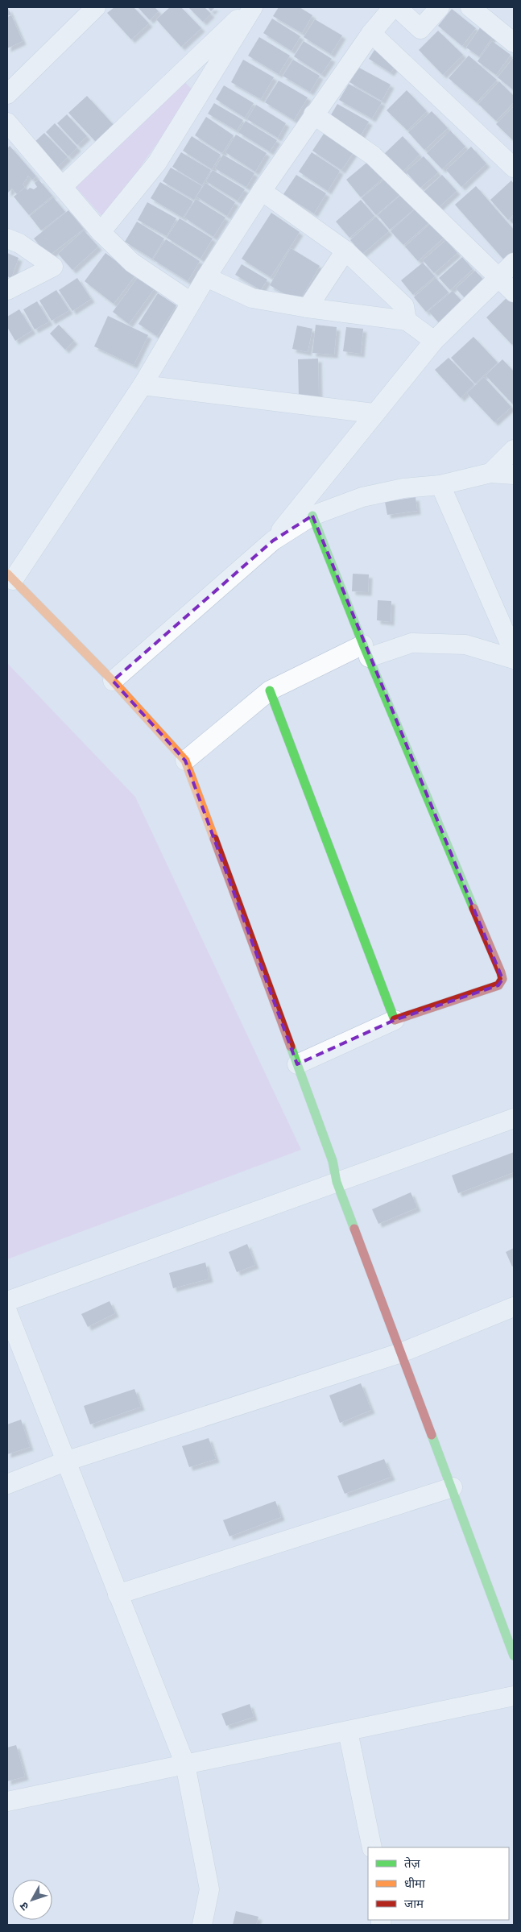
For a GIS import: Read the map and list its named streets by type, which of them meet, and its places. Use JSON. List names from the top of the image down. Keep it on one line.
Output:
{"legend":["तेज़","धीमा","जाम"],"north":"bottom left"}
